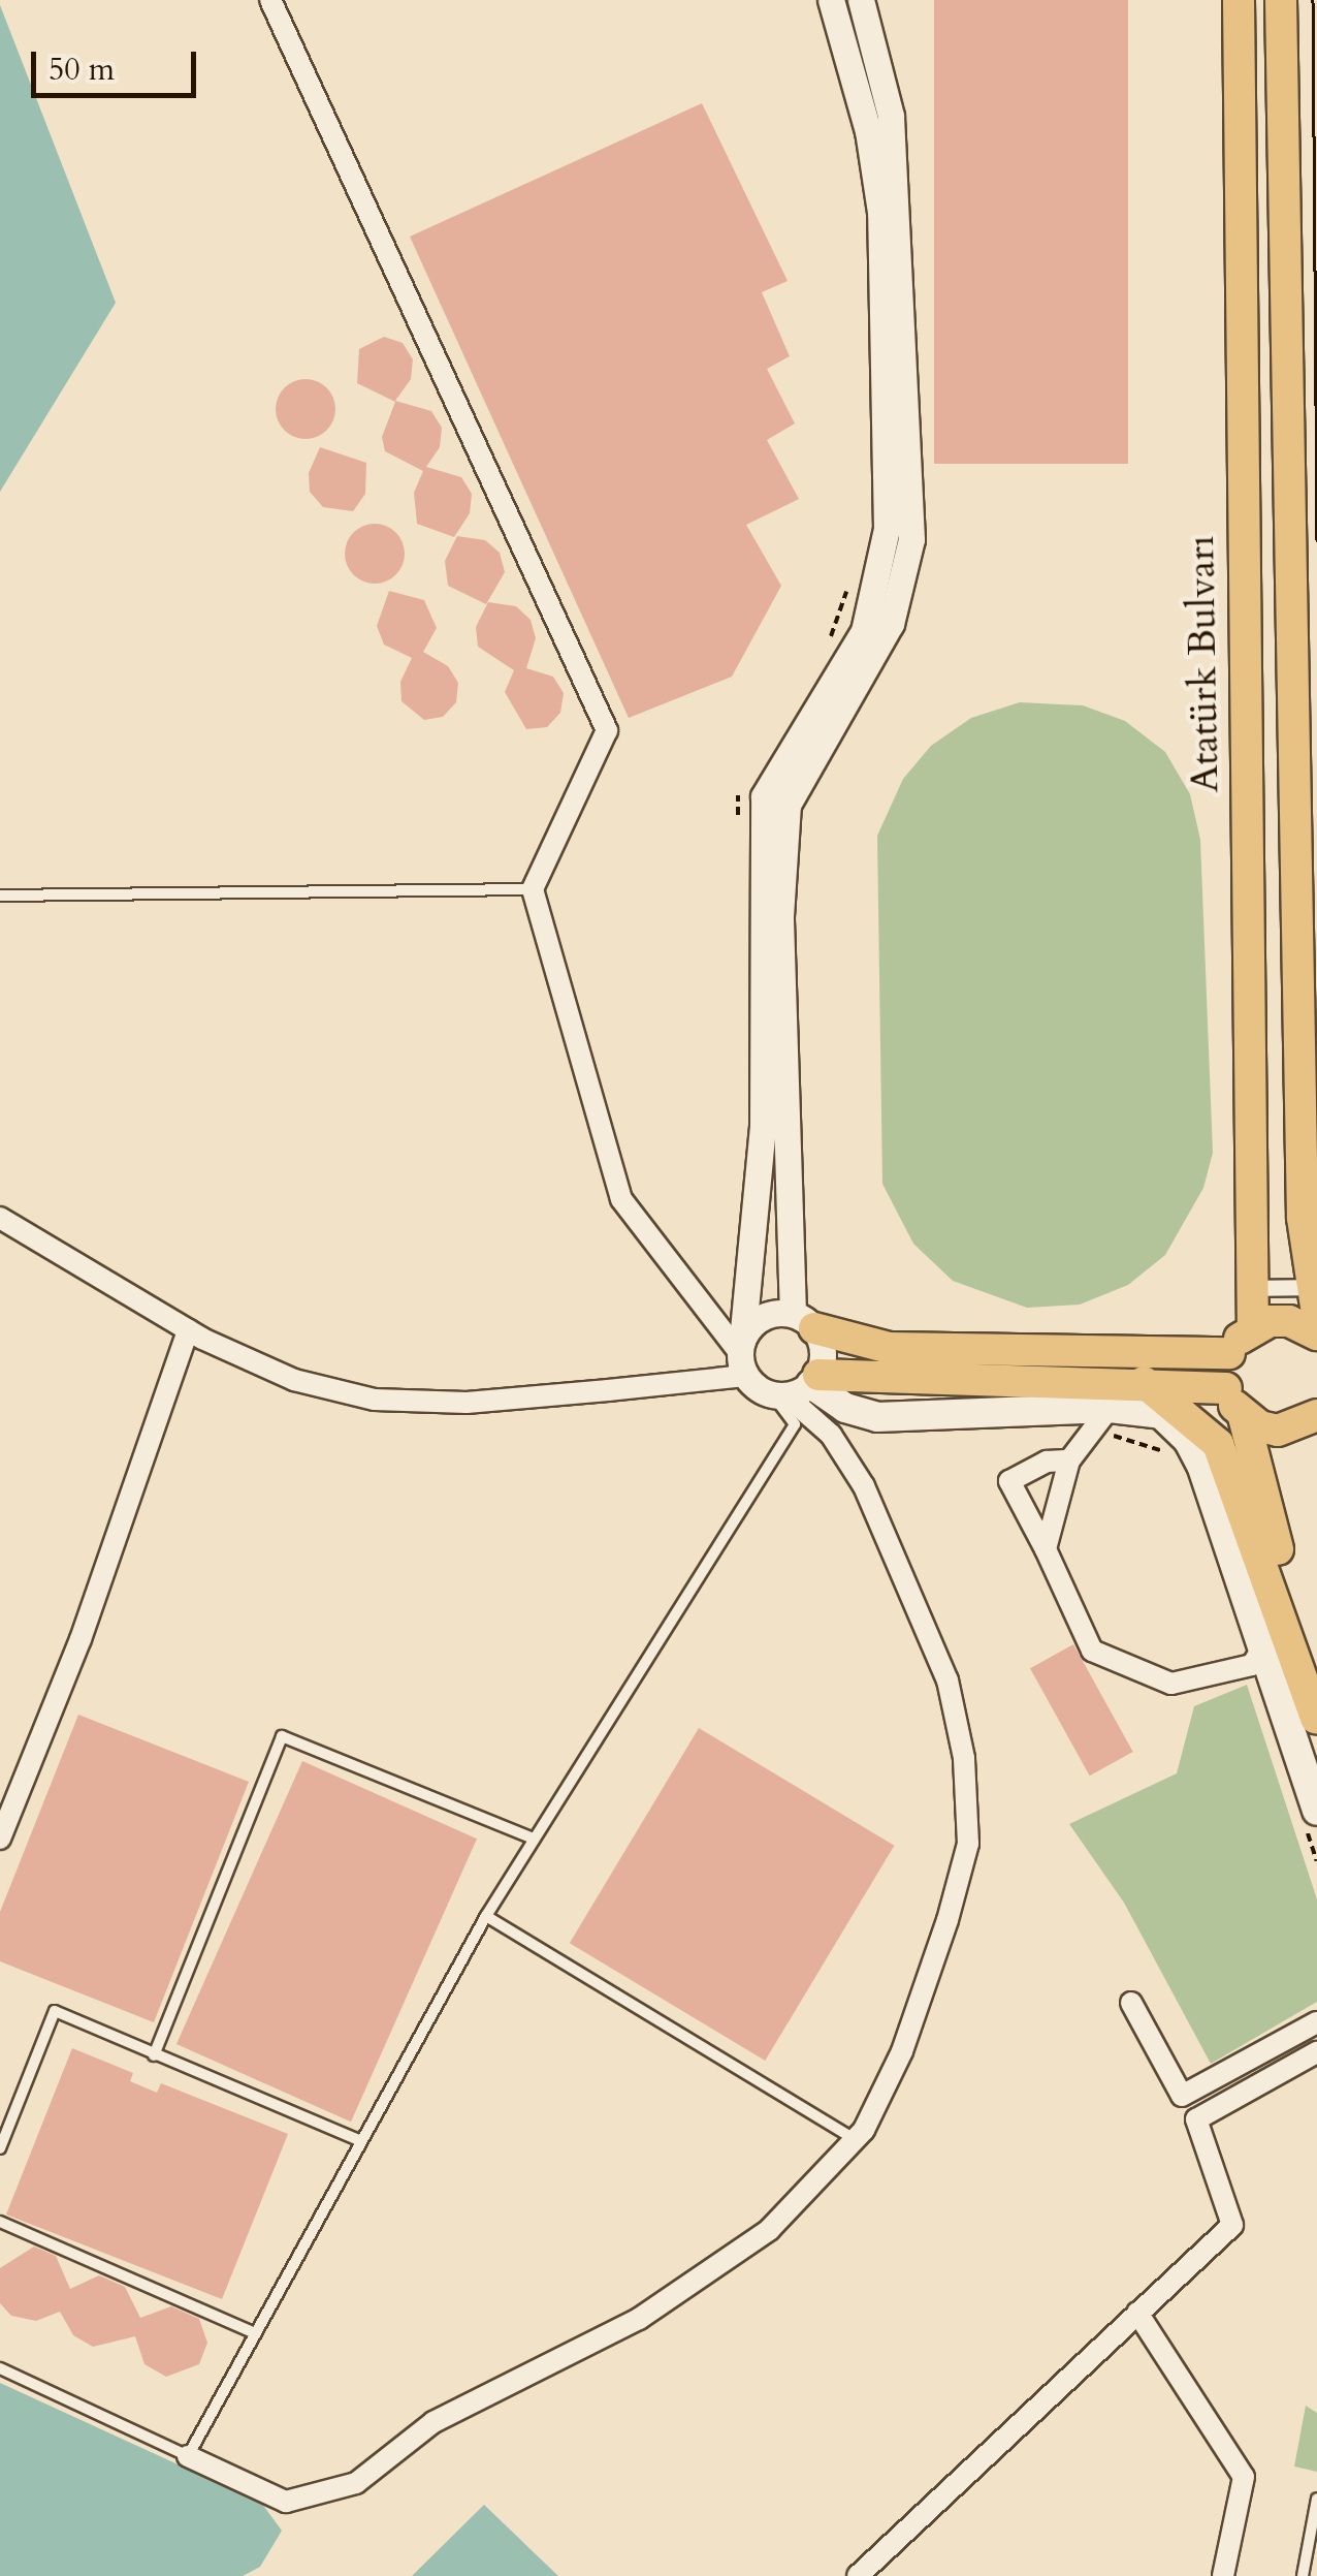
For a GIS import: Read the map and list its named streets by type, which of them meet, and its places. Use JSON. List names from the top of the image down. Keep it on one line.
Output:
{"streets":{"main road":["Atatürk Bulvarı"]},"scale_bar":"50 m"}
